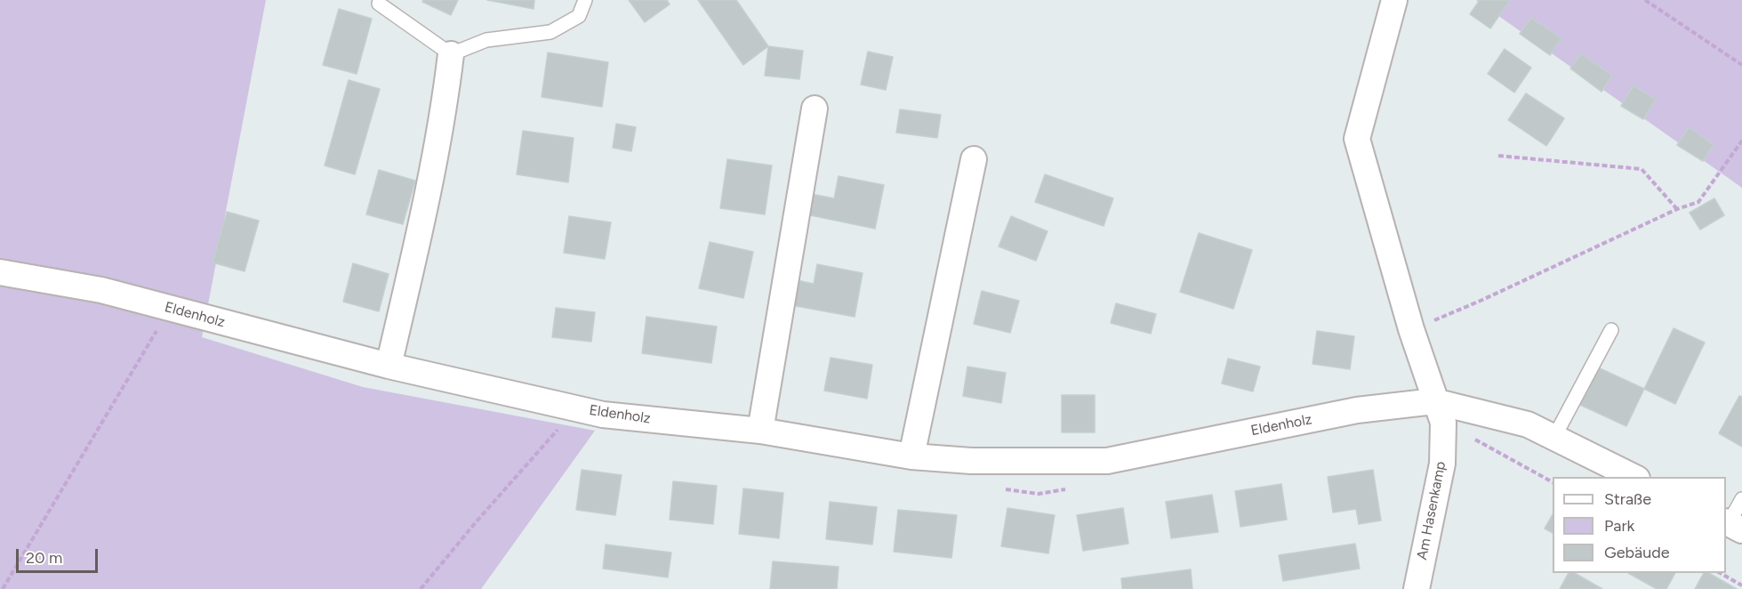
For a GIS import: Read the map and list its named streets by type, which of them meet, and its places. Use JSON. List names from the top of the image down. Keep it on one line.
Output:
{"streets":{"street":["Eldenholz","Am Hasenkamp"]},"crossings":[["Eldenholz","Am Hasenkamp"]],"legend":["Straße","Park","Gebäude"],"scale_bar":"20 m"}
